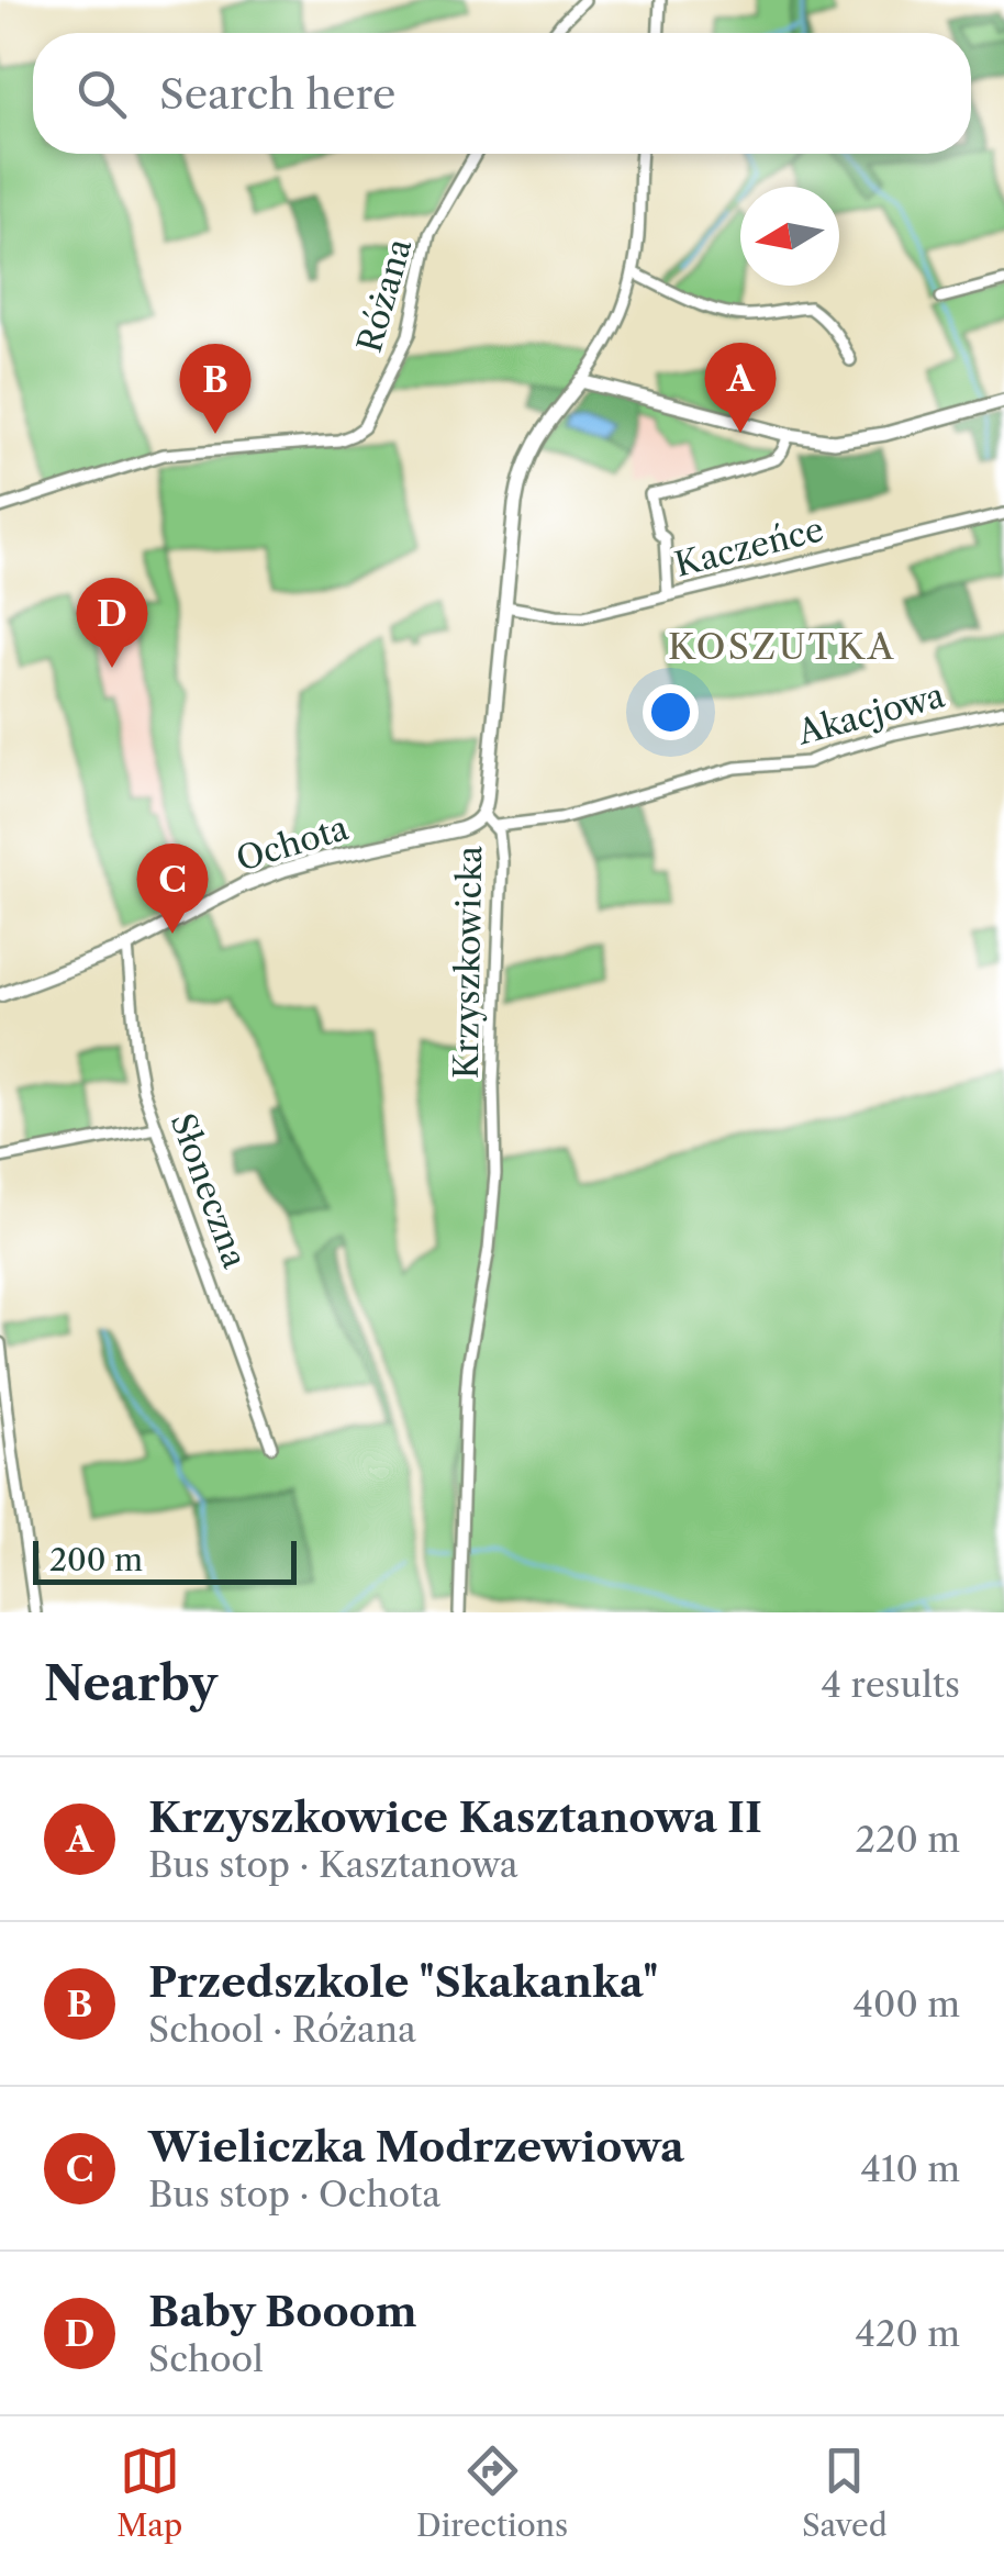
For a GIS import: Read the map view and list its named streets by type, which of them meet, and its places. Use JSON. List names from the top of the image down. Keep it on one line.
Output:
{"streets":{"street":["Różana","Kaczeńce","Akacjowa","Ochota","Krzyszkowicka","Słoneczna"]},"crossings":[["Kaczeńce","Krzyszkowicka"],["Akacjowa","Krzyszkowicka"],["Ochota","Krzyszkowicka"],["Ochota","Słoneczna"]],"districts":["KOSZUTKA"],"scale_bar":"200 m","north":"left","page":{"search":"Search here","pins":["A","B","D","C"],"scale":"200 m","heading":["Nearby","4 results"],"list":[{"mark":"A","name":"Krzyszkowice Kasztanowa II","note":"Bus stop · Kasztanowa","value":"220 m"},{"mark":"B","name":"Przedszkole \"Skakanka\"","note":"School · Różana","value":"400 m"},{"mark":"C","name":"Wieliczka Modrzewiowa","note":"Bus stop · Ochota","value":"410 m"},{"mark":"D","name":"Baby Booom","note":"School","value":"420 m"}],"nav":["Map","Directions","Saved"]}}
